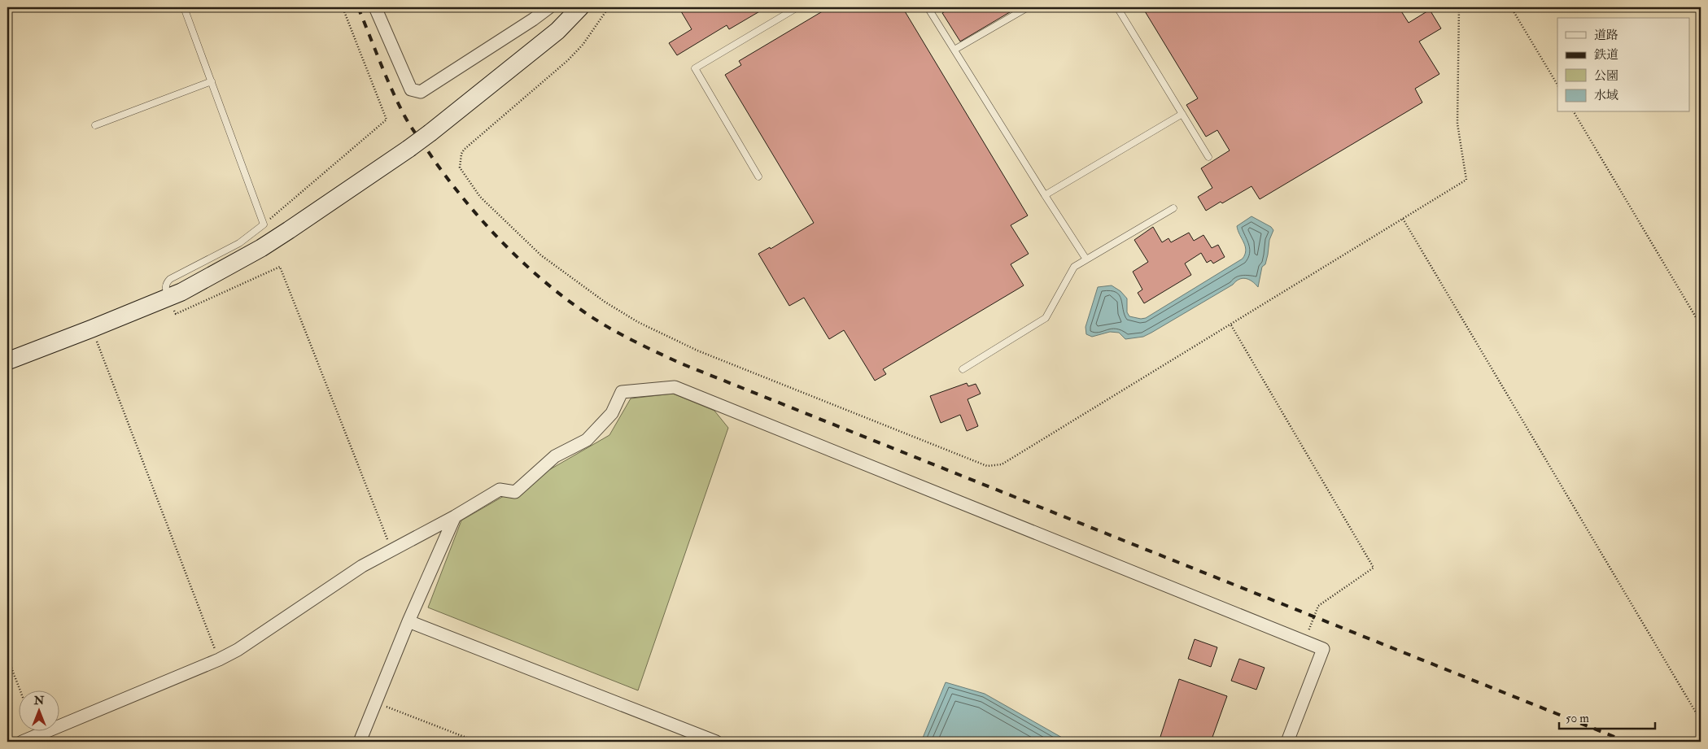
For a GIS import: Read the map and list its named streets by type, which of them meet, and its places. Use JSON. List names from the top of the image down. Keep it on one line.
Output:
{"legend":["道路","鉄道","公園","水域"],"scale_bar":"50 m","north":"top"}
